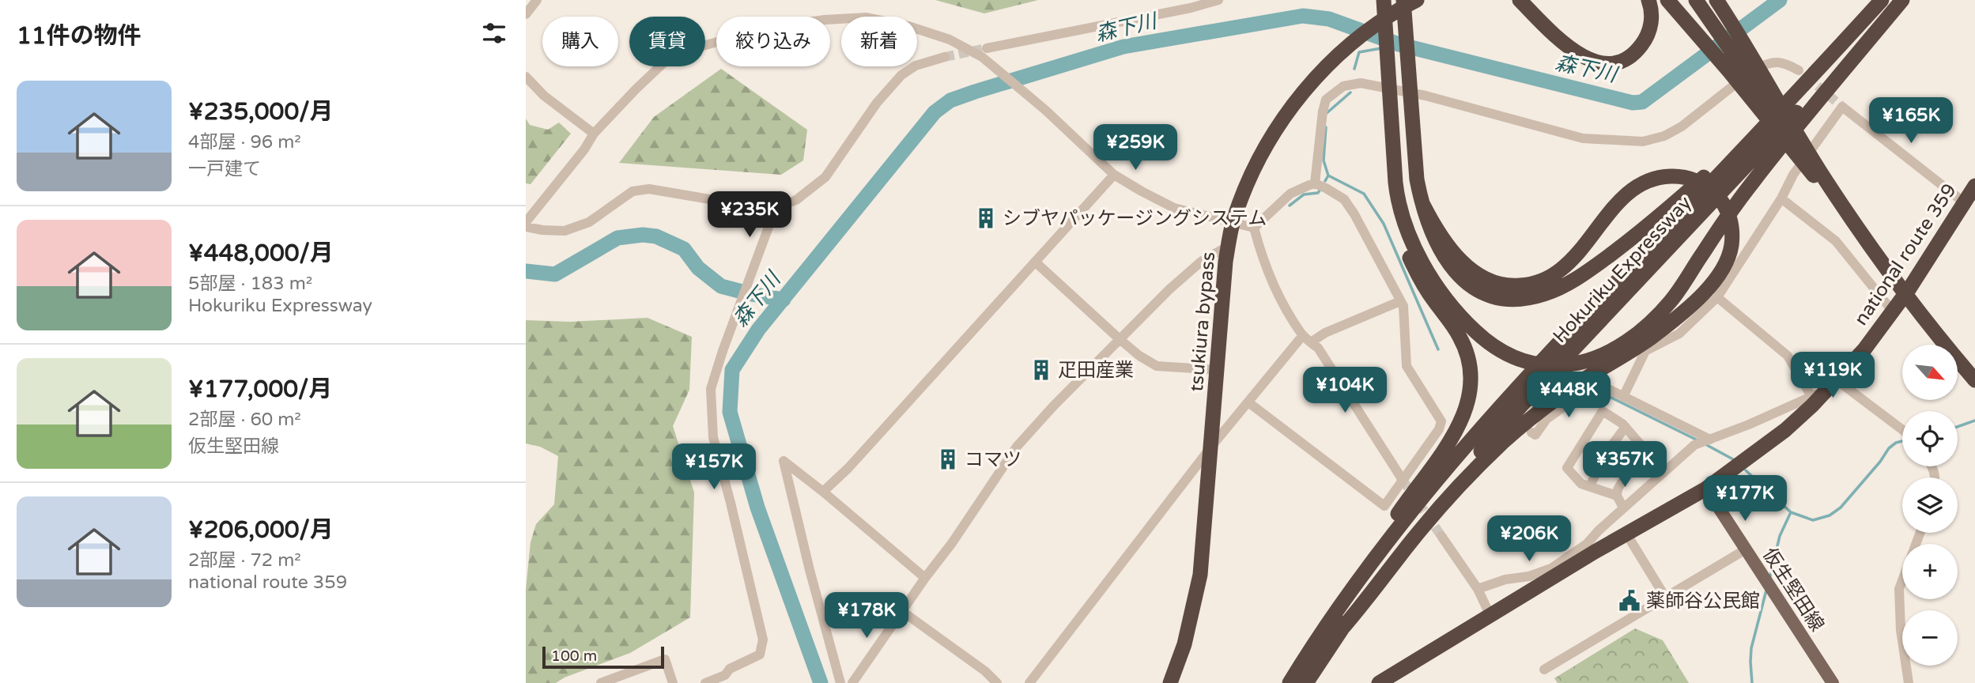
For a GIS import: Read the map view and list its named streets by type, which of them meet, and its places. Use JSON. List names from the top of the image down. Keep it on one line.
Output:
{"streets":{"highway":["national route 359","Hokuriku Expressway","tsukiura bypass"],"main road":["仮生堅田線"]},"crossings":[["national route 359","仮生堅田線"]],"water":["森下川"],"places":{"building":["シブヤパッケージングシステム","疋田産業","コマツ"],"public building":["薬師谷公民館"]},"scale_bar":"100 m","north":"bottom right","page":{"heading":"11件の物件","chip":["購入","賃貸","絞り込み","新着"],"list":[{"name":"¥235,000/月","note":"4部屋 · 96 m² · 一戸建て"},{"name":"¥448,000/月","note":"5部屋 · 183 m² · Hokuriku Expressway"},{"name":"¥177,000/月","note":"2部屋 · 60 m² · 仮生堅田線"},{"name":"¥206,000/月","note":"2部屋 · 72 m² · national route 359"}],"price":["¥165K","¥259K","¥235K","¥119K","¥104K","¥448K","¥357K","¥157K","¥177K","¥206K","¥178K"],"map_buttons":["+","−"],"scale":"100 m"}}
